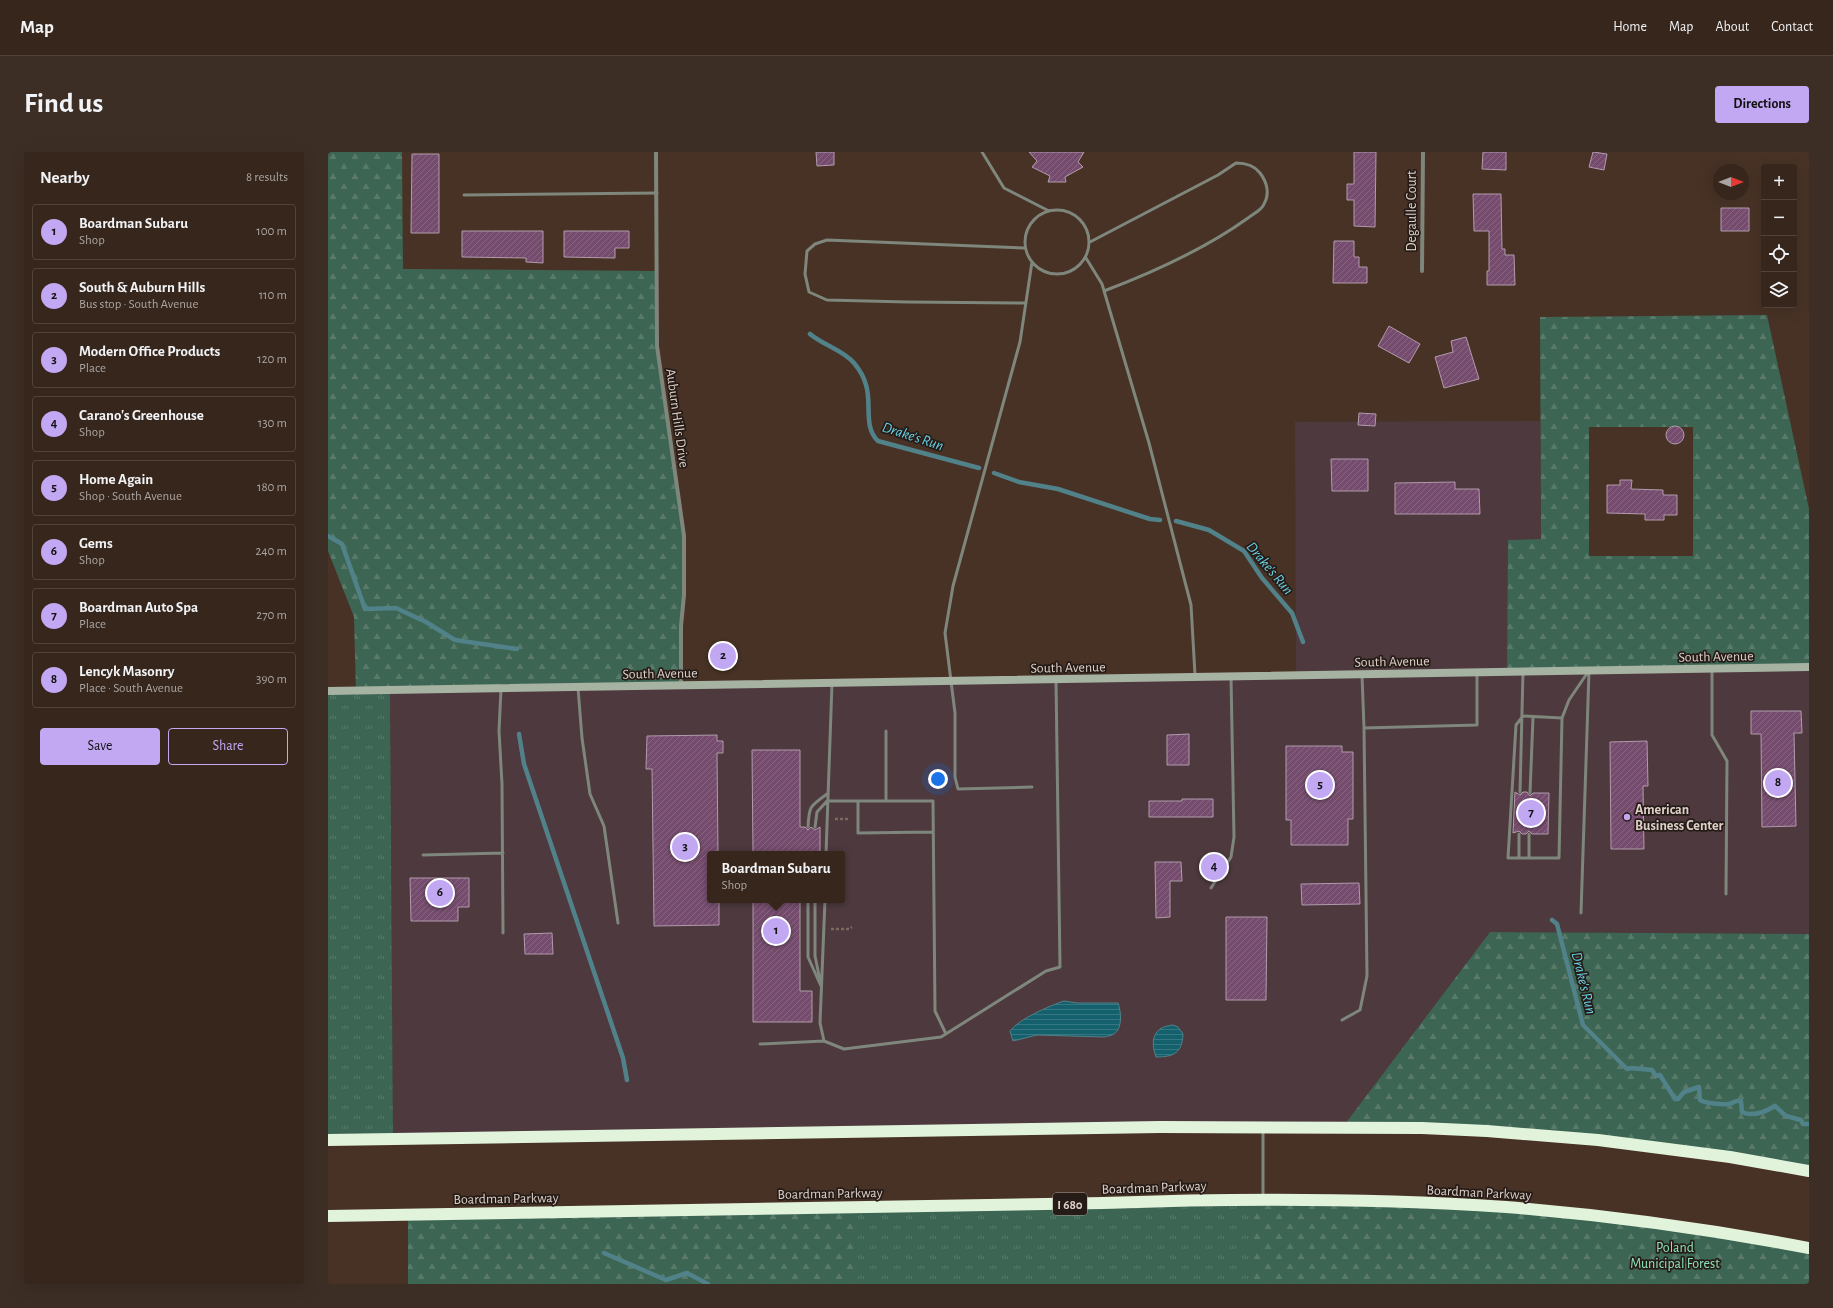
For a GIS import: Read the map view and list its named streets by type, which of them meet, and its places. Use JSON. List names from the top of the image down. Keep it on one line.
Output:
{"streets":{"highway":["Boardman Parkway","I 680"],"main road":["South Avenue"],"street":["Degaulle Court","Auburn Hills Drive"]},"crossings":[["Auburn Hills Drive","South Avenue"]],"water":["Drake's Run"],"parks":["Poland Municipal Forest"],"places":["American Business Center"],"north":"right","page":{"header":"Map","nav":["Home","Map","About","Contact"],"buttons":["Directions",["Save","Share"]],"title":"Find us","heading":["Nearby","8 results"],"map_buttons":["+","−"],"list":[{"mark":"1","name":"Boardman Subaru","note":"Shop","value":"100 m"},{"mark":"2","name":"South & Auburn Hills","note":"Bus stop · South Avenue","value":"110 m"},{"mark":"3","name":"Modern Office Products","note":"Place","value":"120 m"},{"mark":"4","name":"Carano's Greenhouse","note":"Shop","value":"130 m"},{"mark":"5","name":"Home Again","note":"Shop · South Avenue","value":"180 m"},{"mark":"6","name":"Gems","note":"Shop","value":"240 m"},{"mark":"7","name":"Boardman Auto Spa","note":"Place","value":"270 m"},{"mark":"8","name":"Lencyk Masonry","note":"Place · South Avenue","value":"390 m"}],"pins":["2","8","5","7","3","4","6","1"],"popup":["Boardman Subaru","Shop"]}}
